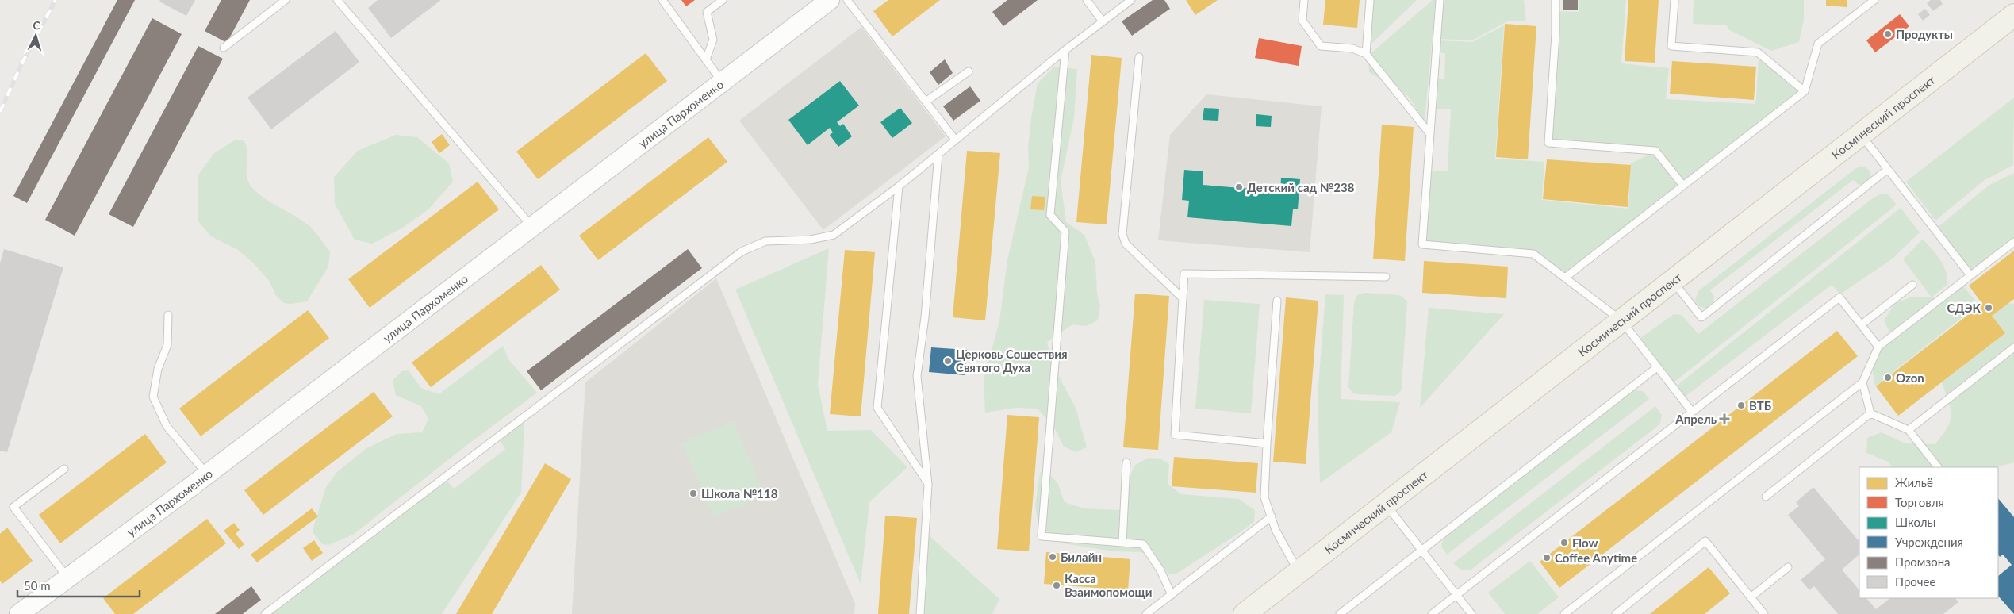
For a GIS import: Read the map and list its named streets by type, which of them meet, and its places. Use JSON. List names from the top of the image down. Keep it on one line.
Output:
{"streets":{"main road":["Космический проспект"],"street":["улица Пархоменко"]},"places":{"other":["Продукты","Детский сад №238","СДЭК","Церковь Сошествия Святого Духа","Ozon","ВТБ","Школа №118","Flow","Билайн","Coffee Anytime","Касса Взаимопомощи"],"health":["Апрель"]},"legend":["Жильё","Торговля","Школы","Учреждения","Промзона","Прочее"],"scale_bar":"50 m","north":"top"}
